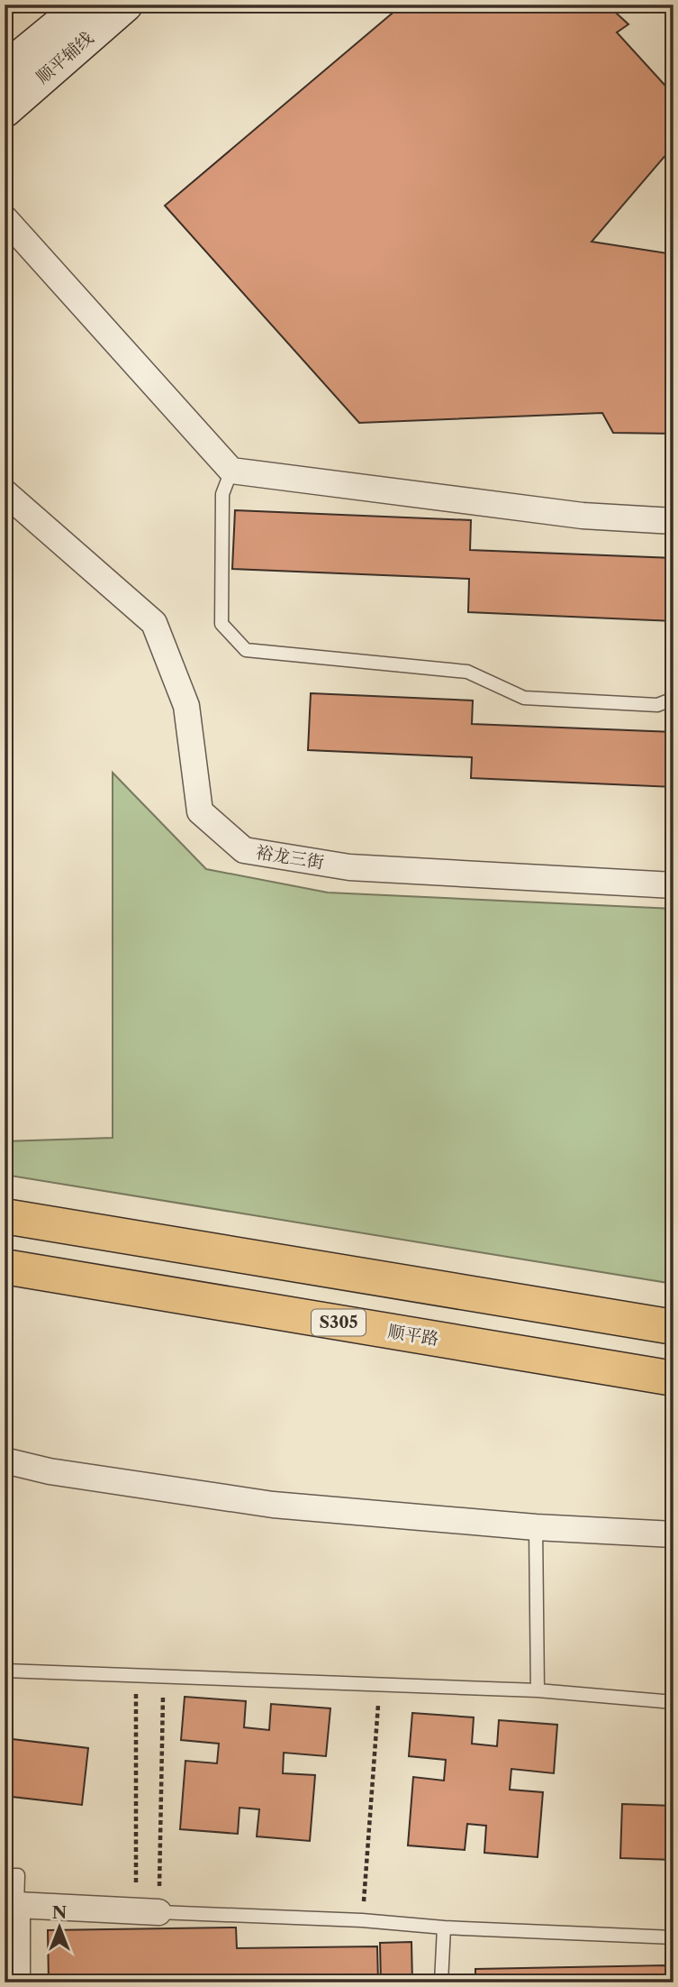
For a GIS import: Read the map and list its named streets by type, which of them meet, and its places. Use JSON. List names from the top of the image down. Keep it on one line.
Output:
{"streets":{"main road":["顺平辅线","S305","顺平路"],"street":["裕龙三街"]},"north":"top"}
